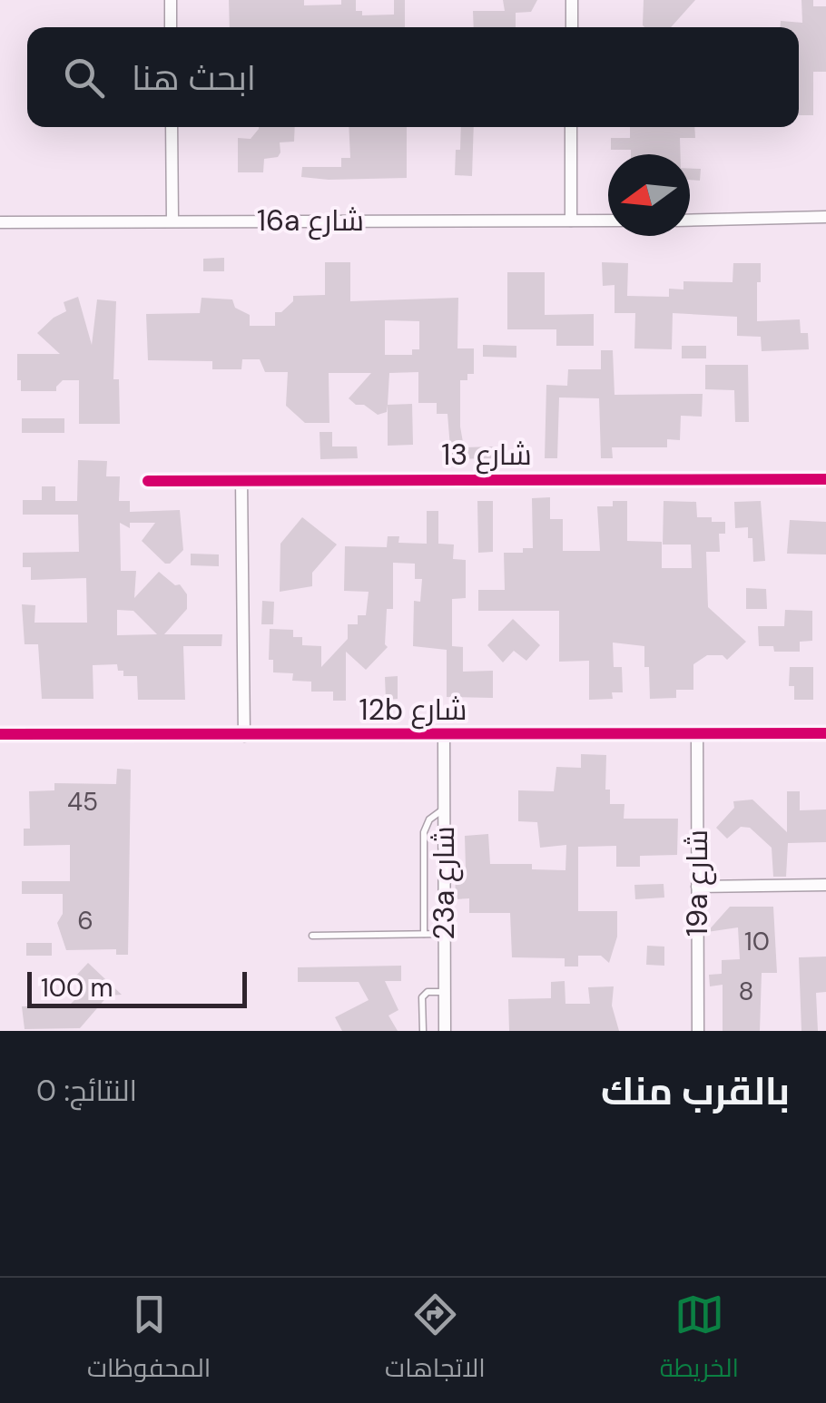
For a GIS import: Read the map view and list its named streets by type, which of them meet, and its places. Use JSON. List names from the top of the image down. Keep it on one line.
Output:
{"streets":{"street":["16a شارع","شارع 13","12b شارع","23a شارع","19a شارع"]},"crossings":[["12b شارع","23a شارع"],["12b شارع","19a شارع"]],"house_numbers":["45","6","10","8"],"scale_bar":"100 m","north":"left","page":{"search":"ابحث هنا","scale":"100 m","heading":["بالقرب منك","النتائج: 0"],"nav":["الخريطة","الاتجاهات","المحفوظات"]}}
